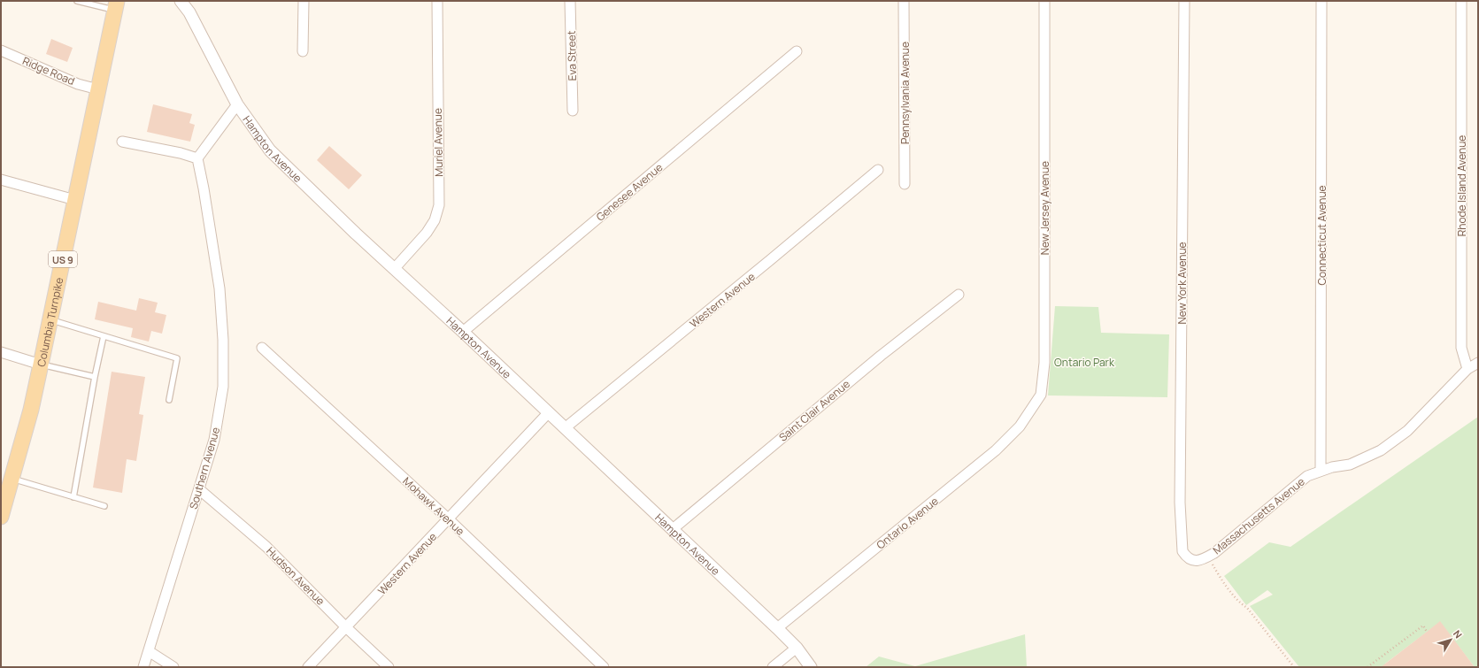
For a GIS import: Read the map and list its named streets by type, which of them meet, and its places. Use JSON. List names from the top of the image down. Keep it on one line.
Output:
{"streets":{"main road":["US 9","Columbia Turnpike"],"street":["Eva Street","Ridge Road","Pennsylvania Avenue","Muriel Avenue","Hampton Avenue","Rhode Island Avenue","Genesee Avenue","New Jersey Avenue","Connecticut Avenue","New York Avenue","Western Avenue","Saint Clair Avenue","Southern Avenue","Mohawk Avenue","Massachusetts Avenue","Ontario Avenue","Hudson Avenue"]},"crossings":[["Ridge Road","Columbia Turnpike"],["Muriel Avenue","Hampton Avenue"],["Hampton Avenue","Genesee Avenue"],["Hampton Avenue","Western Avenue"],["Hampton Avenue","Saint Clair Avenue"],["Hampton Avenue","Ontario Avenue"],["Rhode Island Avenue","Massachusetts Avenue"],["New Jersey Avenue","Ontario Avenue"],["Connecticut Avenue","Massachusetts Avenue"],["New York Avenue","Massachusetts Avenue"],["Western Avenue","Mohawk Avenue"],["Western Avenue","Hudson Avenue"],["Southern Avenue","Hudson Avenue"]],"parks":["Ontario Park"],"north":"top right"}
